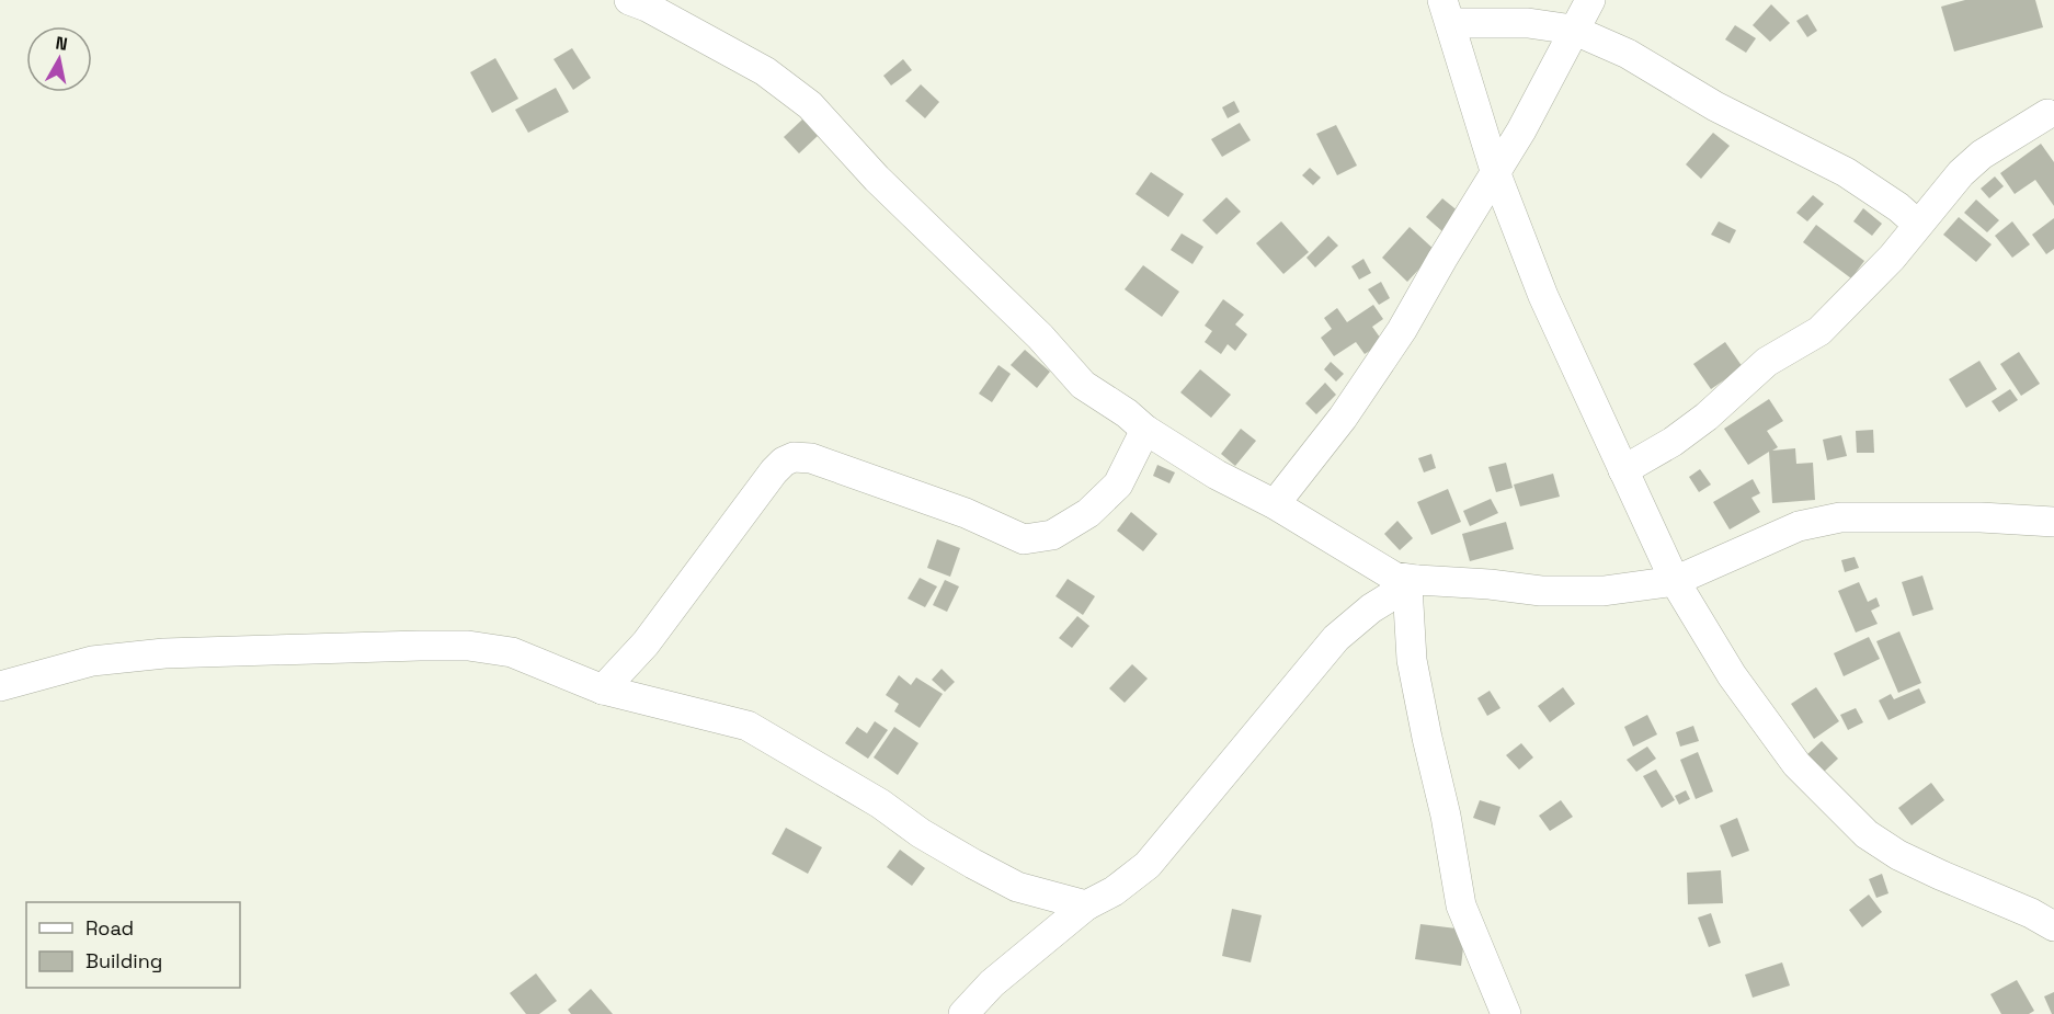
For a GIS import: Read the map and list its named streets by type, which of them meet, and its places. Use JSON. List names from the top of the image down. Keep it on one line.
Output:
{"legend":["Road","Building"],"north":"top"}
